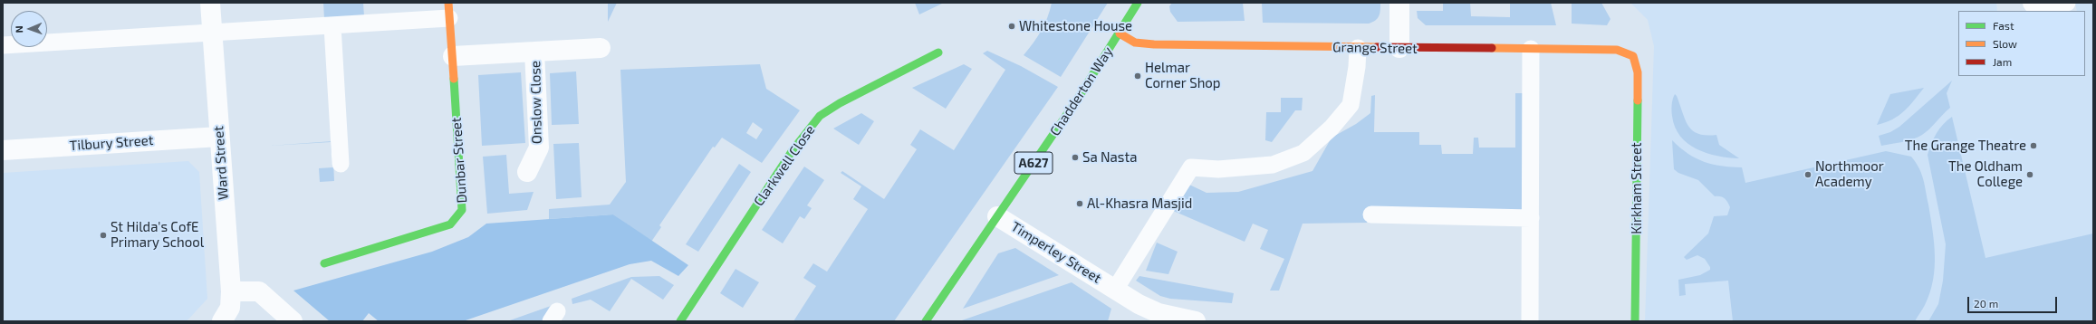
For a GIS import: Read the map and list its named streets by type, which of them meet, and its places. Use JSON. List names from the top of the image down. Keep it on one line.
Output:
{"streets":{"street":["Grange Street","Chadderton Way","Onslow Close","Tilbury Street","Dunbar Street","Ward Street","A627","Clarkwell Close","Kirkham Street","Timperley Street"]},"crossings":[["Grange Street","Chadderton Way"],["Grange Street","Kirkham Street"],["Chadderton Way","Timperley Street"],["Onslow Close","Dunbar Street"],["Tilbury Street","Ward Street"]],"places":["Whitestone House","Helmar Corner Shop","The Grange Theatre","Sa Nasta","Northmoor Academy","The Oldham College","Al-Khasra Masjid","St Hilda's CofE Primary School"],"legend":["Fast","Slow","Jam"],"scale_bar":"20 m","north":"left"}
